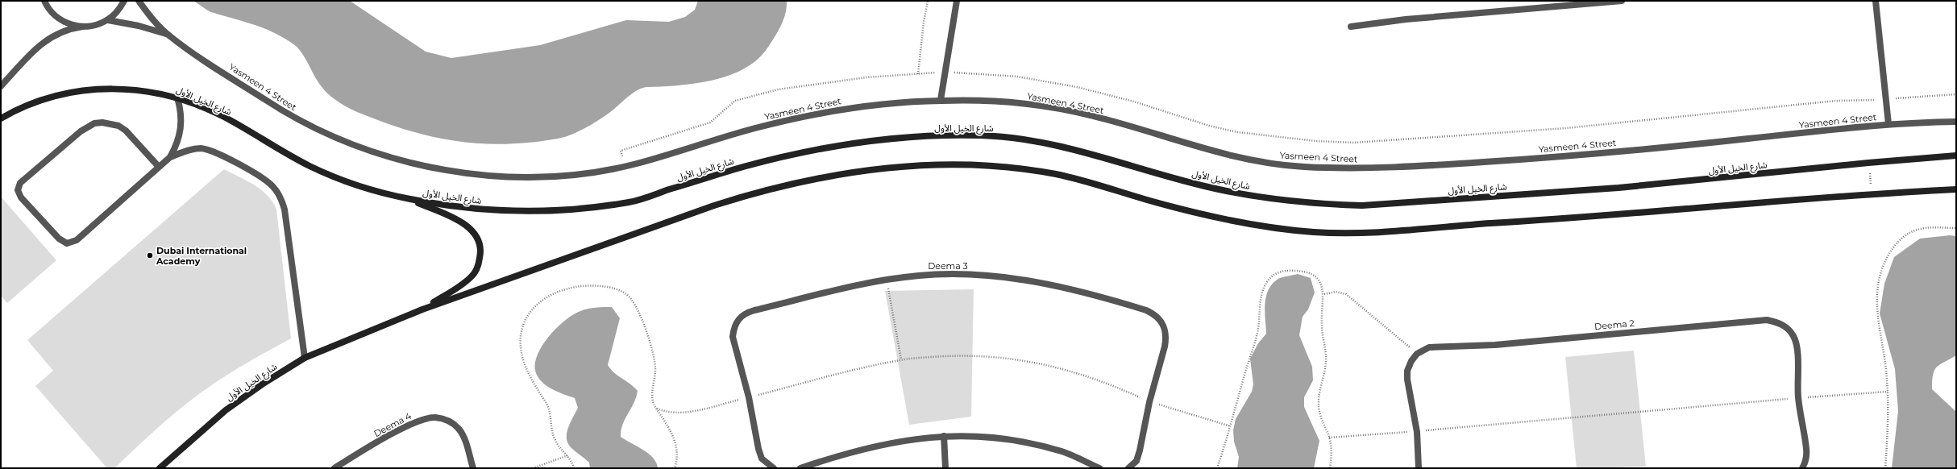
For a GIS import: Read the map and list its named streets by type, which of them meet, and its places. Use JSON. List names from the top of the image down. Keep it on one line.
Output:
{"streets":{"main road":["شارع الخيل الأول"],"street":["Yasmeen 4 Street","Deema 3","Deema 2","Deema 4"]},"places":["Dubai International Academy"]}
